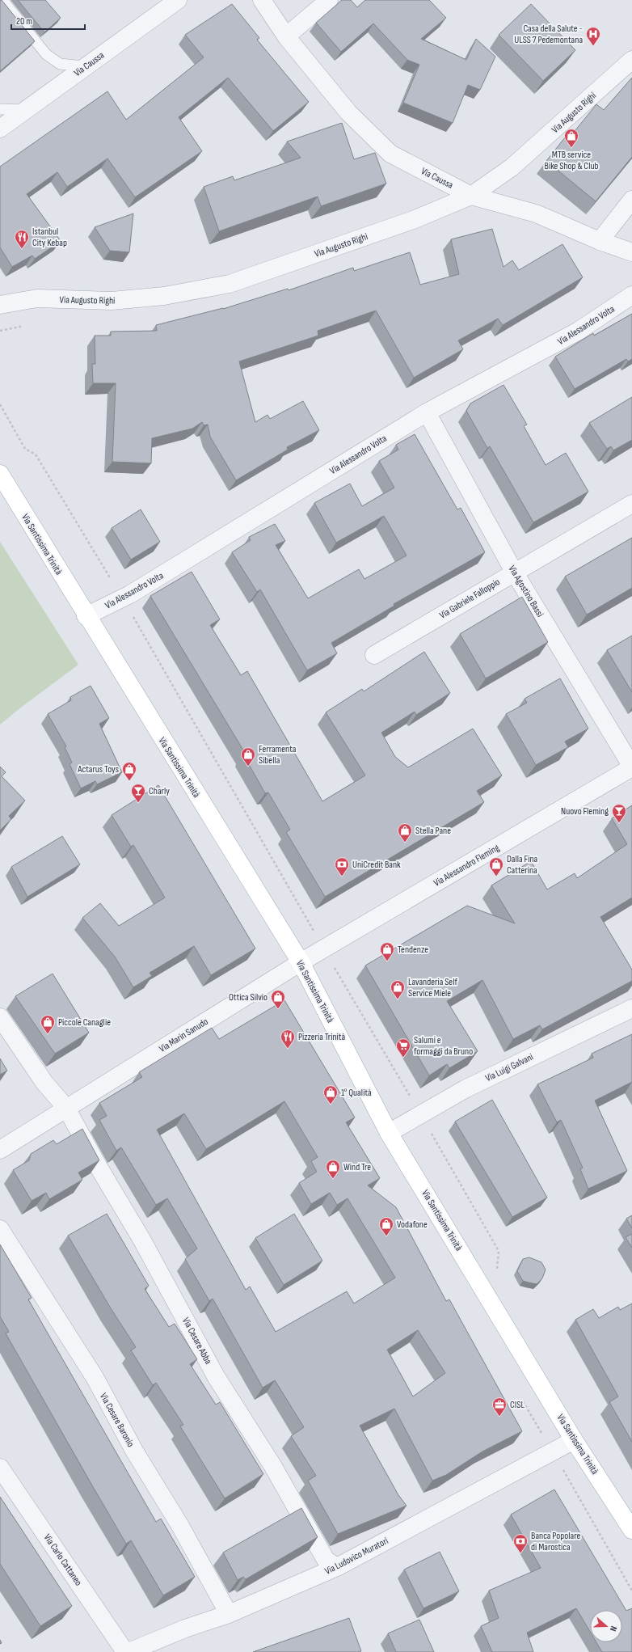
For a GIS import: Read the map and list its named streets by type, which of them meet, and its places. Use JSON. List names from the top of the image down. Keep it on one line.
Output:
{"streets":{"main road":["Via Santissima Trinità"],"street":["Via Caussa","Via Augusto Righi","Via Alessandro Volta","Via Agostino Bassi","Via Gabriele Falloppio","Via Alessandro Fleming","Via Marin Sanudo","Via Luigi Galvani","Via Cesare Abba","Via Cesare Baronio","Via Ludovico Muratori","Via Carlo Cattaneo"]},"crossings":[["Via Caussa","Via Augusto Righi"],["Via Alessandro Volta","Via Santissima Trinità"],["Via Alessandro Volta","Via Agostino Bassi"],["Via Santissima Trinità","Via Alessandro Fleming"],["Via Santissima Trinità","Via Marin Sanudo"],["Via Santissima Trinità","Via Luigi Galvani"],["Via Santissima Trinità","Via Ludovico Muratori"],["Via Agostino Bassi","Via Gabriele Falloppio"],["Via Agostino Bassi","Via Alessandro Fleming"],["Via Alessandro Fleming","Via Marin Sanudo"],["Via Marin Sanudo","Via Cesare Abba"],["Via Cesare Abba","Via Ludovico Muratori"],["Via Cesare Baronio","Via Ludovico Muratori"]],"places":{"hospital":["Casa della Salute - ULSS 7 Pedemontana"],"shop":["MTB service Bike Shop & Club","Ferramenta Sibella","Actarus Toys","Stella Pane","Dalla Fina Catterina","Tendenze","Lavanderia Self Service Miele","Ottica Silvio","Piccole Canaglie","1° Qualità","Wind Tre","Vodafone"],"restaurant":["Istanbul City Kebap","Pizzeria Trinità"],"bar":["Charly","Nuovo Fleming"],"bank":["UniCredit Bank","Banca Popolare di Marostica"],"supermarket":["Salumi e formaggi da Bruno"],"office":["CISL"]},"scale_bar":"20 m","north":"right"}
